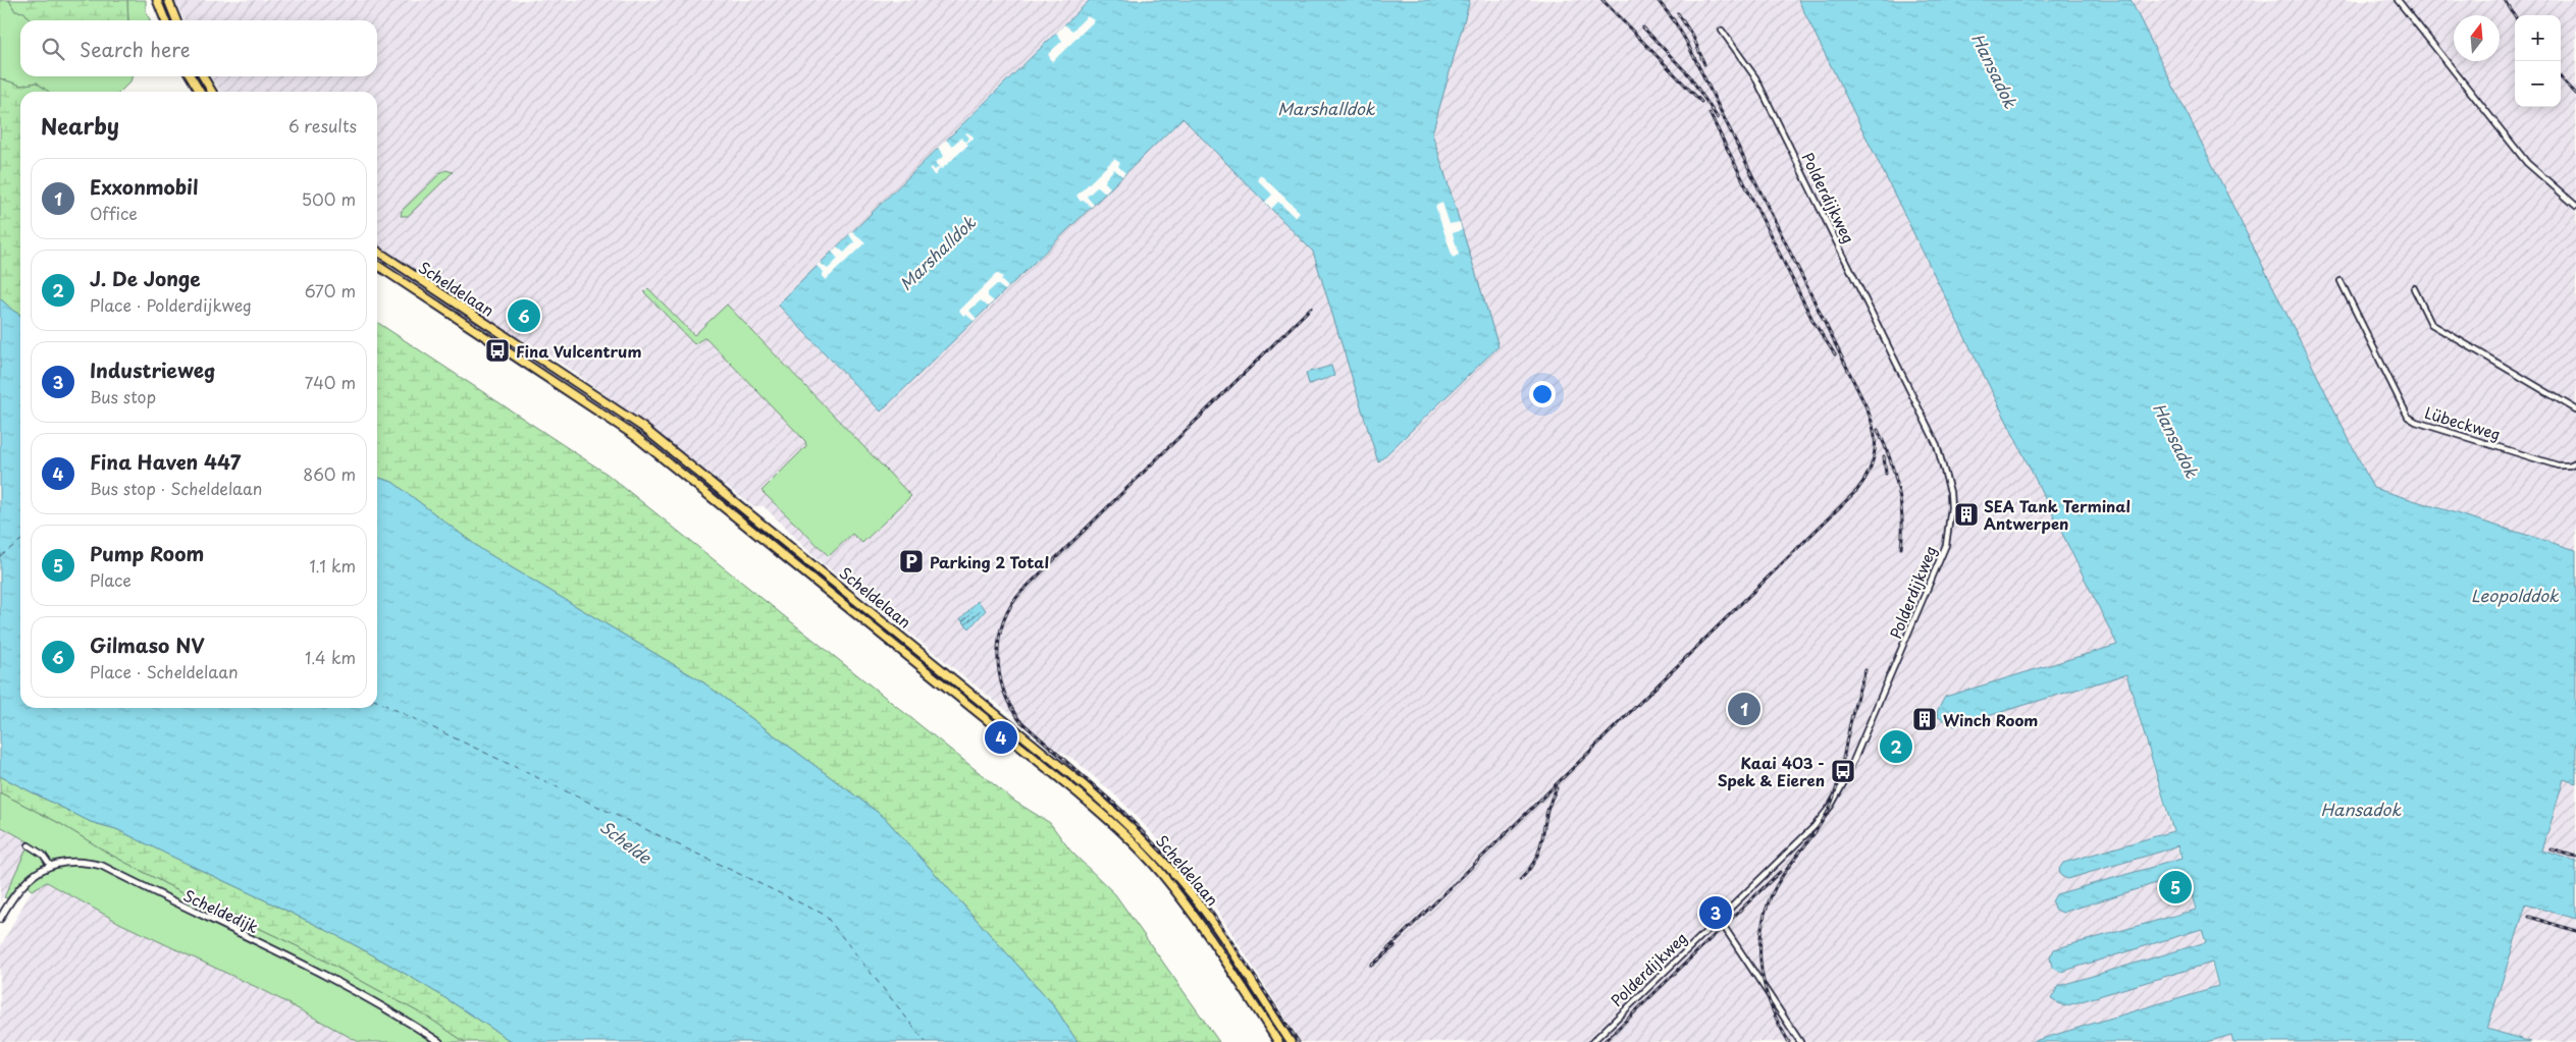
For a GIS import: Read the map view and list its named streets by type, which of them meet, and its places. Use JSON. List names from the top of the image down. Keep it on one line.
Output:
{"streets":{"main road":["Scheldelaan"],"street":["Polderdijkweg","Lübeckweg","Scheldedijk"]},"water":["Hansadok","Marshalldok","Leopolddok","Schelde"],"places":{"bus stop":["Fina Vulcentrum","Kaai 403 - Spek & Eieren"],"building":["SEA Tank Terminal Antwerpen","Winch Room"],"parking":["Parking 2 Total"]},"north":"top","page":{"map_buttons":["+","−"],"search":"Search here","heading":["Nearby","6 results"],"list":[{"mark":"1","name":"Exxonmobil","note":"Office","value":"500 m"},{"mark":"2","name":"J. De Jonge","note":"Place · Polderdijkweg","value":"670 m"},{"mark":"3","name":"Industrieweg","note":"Bus stop","value":"740 m"},{"mark":"4","name":"Fina Haven 447","note":"Bus stop · Scheldelaan","value":"860 m"},{"mark":"5","name":"Pump Room","note":"Place","value":"1.1 km"},{"mark":"6","name":"Gilmaso NV","note":"Place · Scheldelaan","value":"1.4 km"}],"pins":["6","1","4","2","5","3"]}}
